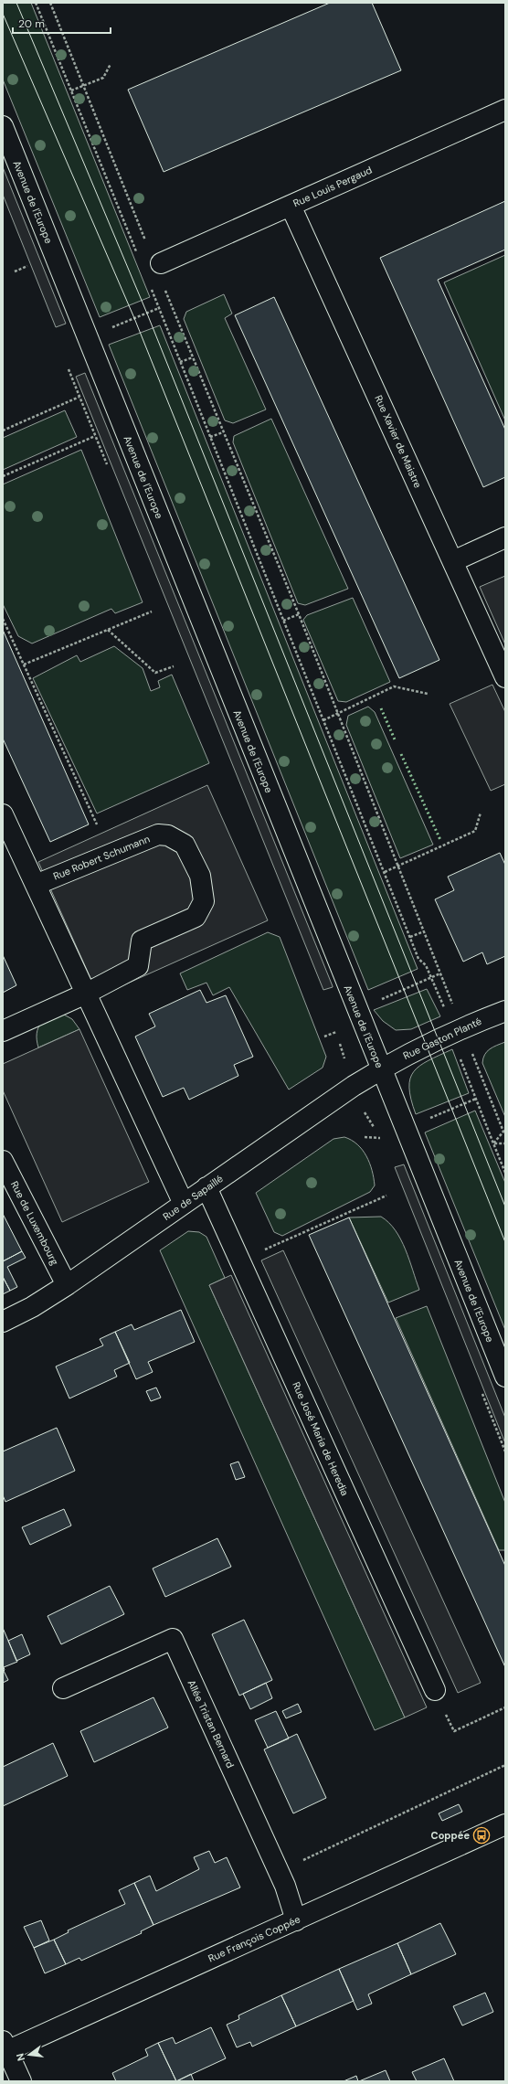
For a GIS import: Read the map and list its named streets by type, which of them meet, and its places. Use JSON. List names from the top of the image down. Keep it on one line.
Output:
{"streets":{"street":["Rue Louis Pergaud","Avenue de l'Europe","Rue Xavier de Maistre","Rue Robert Schumann","Rue Gaston Planté","Rue de Sapaillé","Rue de Luxembourg","Rue José Maria de Heredia","Allée Tristan Bernard","Rue François Coppée"]},"crossings":[["Rue Louis Pergaud","Rue Xavier de Maistre"],["Avenue de l'Europe","Rue Gaston Planté"],["Avenue de l'Europe","Rue de Sapaillé"],["Rue Gaston Planté","Rue de Sapaillé"],["Rue de Sapaillé","Rue de Luxembourg"],["Rue de Sapaillé","Rue José Maria de Heredia"],["Allée Tristan Bernard","Rue François Coppée"]],"places":{"bus stop":["Coppée"]},"scale_bar":"20 m","north":"left"}
